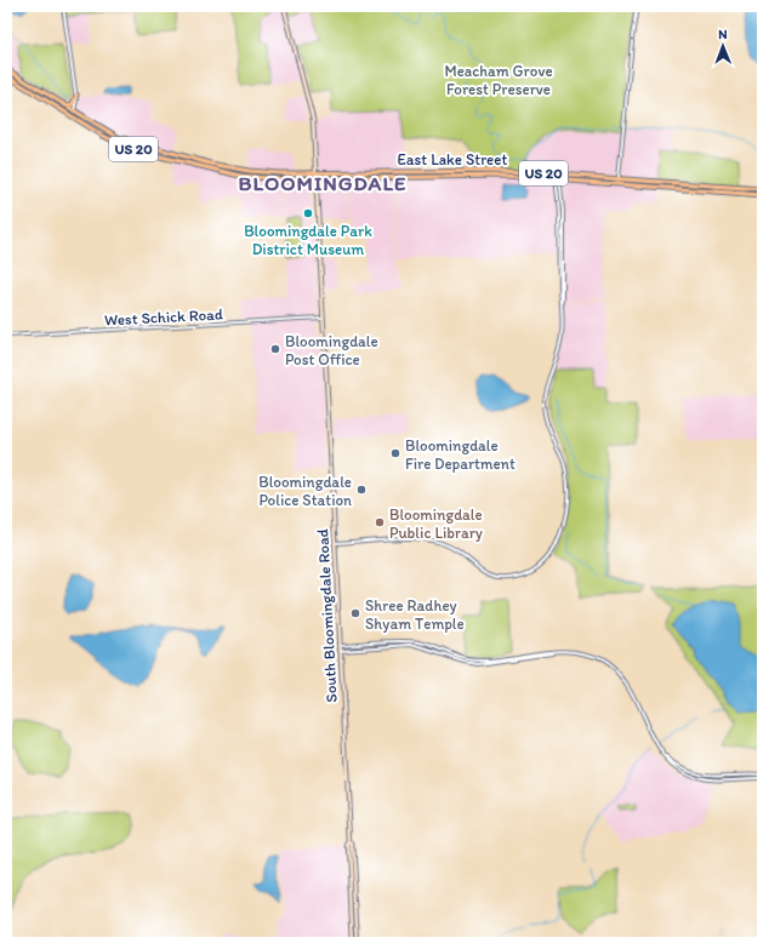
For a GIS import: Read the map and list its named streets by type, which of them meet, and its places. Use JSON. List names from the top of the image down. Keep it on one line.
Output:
{"streets":{"main road":["US 20","East Lake Street","South Bloomingdale Road"],"street":["West Schick Road"]},"crossings":[["US 20","East Lake Street"],["US 20","South Bloomingdale Road"],["East Lake Street","South Bloomingdale Road"],["West Schick Road","South Bloomingdale Road"]],"districts":["BLOOMINGDALE"],"parks":["Meacham Grove Forest Preserve"],"places":["Bloomingdale Park District Museum","Bloomingdale Post Office","Bloomingdale Fire Department","Bloomingdale Police Station","Bloomingdale Public Library","Shree Radhey Shyam Temple"],"north":"top"}
